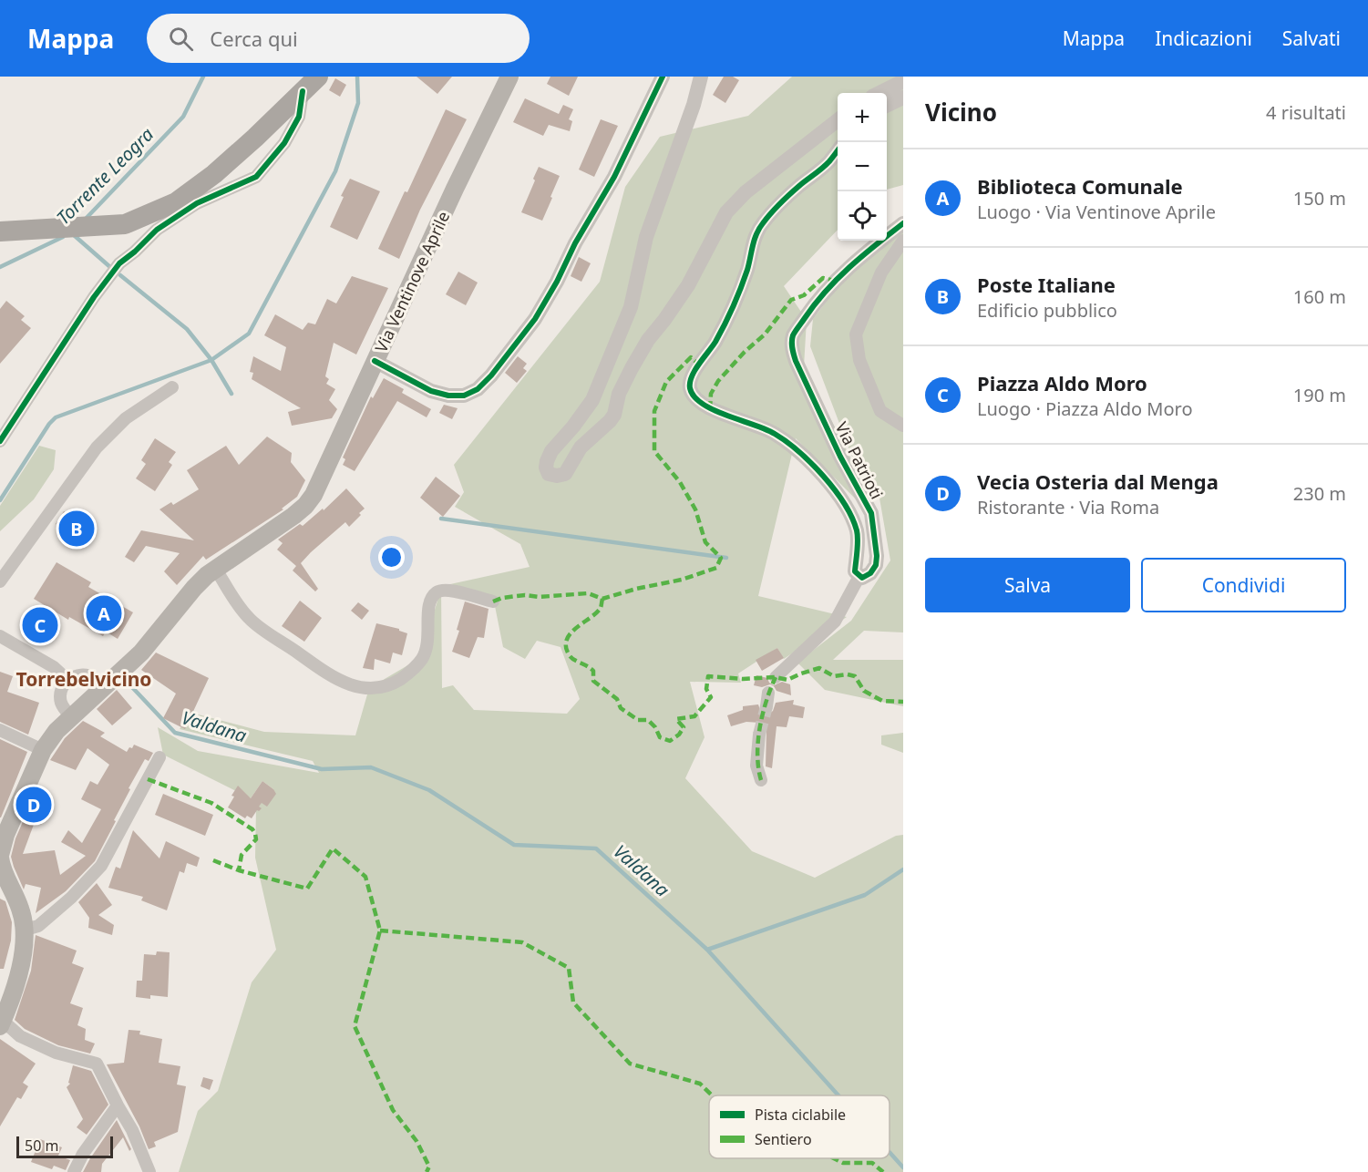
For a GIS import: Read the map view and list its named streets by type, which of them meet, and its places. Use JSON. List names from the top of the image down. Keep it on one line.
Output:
{"streets":{"main road":["Via Ventinove Aprile"],"street":["Via Patrioti"]},"districts":["Torrebelvicino"],"water":["Torrente Leogra","Valdana"],"legend":["Pista ciclabile","Sentiero"],"scale_bar":"50 m","page":{"header":"Mappa","search":"Cerca qui","nav":["Mappa","Indicazioni","Salvati"],"heading":["Vicino","4 risultati"],"map_buttons":["+","−"],"list":[{"mark":"A","name":"Biblioteca Comunale","note":"Luogo · Via Ventinove Aprile","value":"150 m"},{"mark":"B","name":"Poste Italiane","note":"Edificio pubblico","value":"160 m"},{"mark":"C","name":"Piazza Aldo Moro","note":"Luogo · Piazza Aldo Moro","value":"190 m"},{"mark":"D","name":"Vecia Osteria dal Menga","note":"Ristorante · Via Roma","value":"230 m"}],"pins":["B","A","C","D"],"buttons":["Salva","Condividi"],"scale":"50 m"}}
